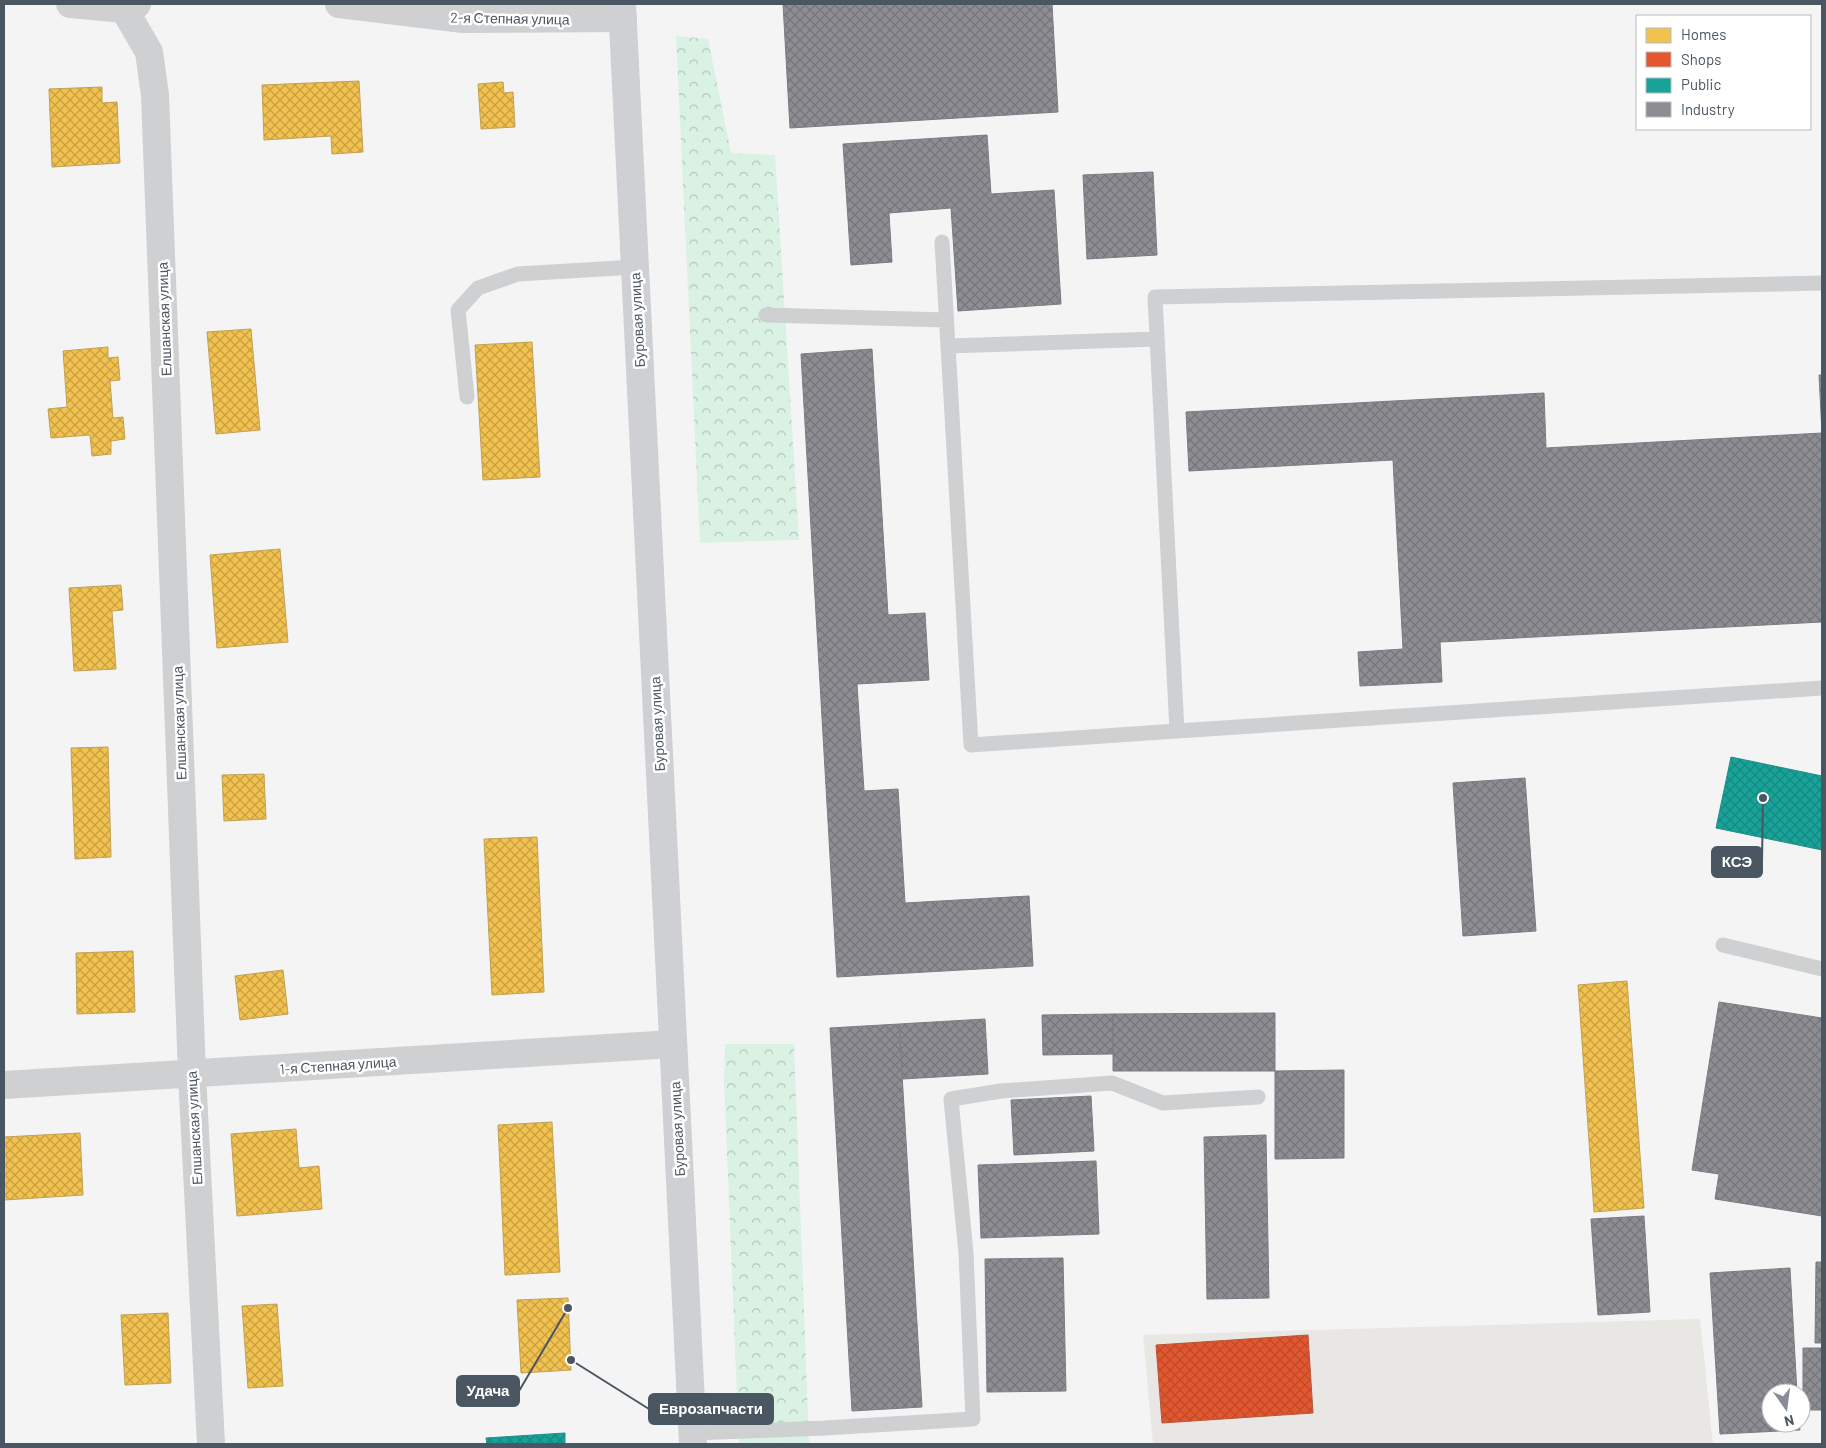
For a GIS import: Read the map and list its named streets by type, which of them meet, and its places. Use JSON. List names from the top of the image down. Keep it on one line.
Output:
{"streets":{"main road":["Буровая улица"],"street":["2-я Степная улица","Елшанская улица","1-я Степная улица"]},"crossings":[["2-я Степная улица","Буровая улица"],["Елшанская улица","1-я Степная улица"],["Буровая улица","1-я Степная улица"]],"places":["КСЭ","Удача","Еврозапчасти"],"legend":["Homes","Shops","Public","Industry"],"north":"bottom"}
